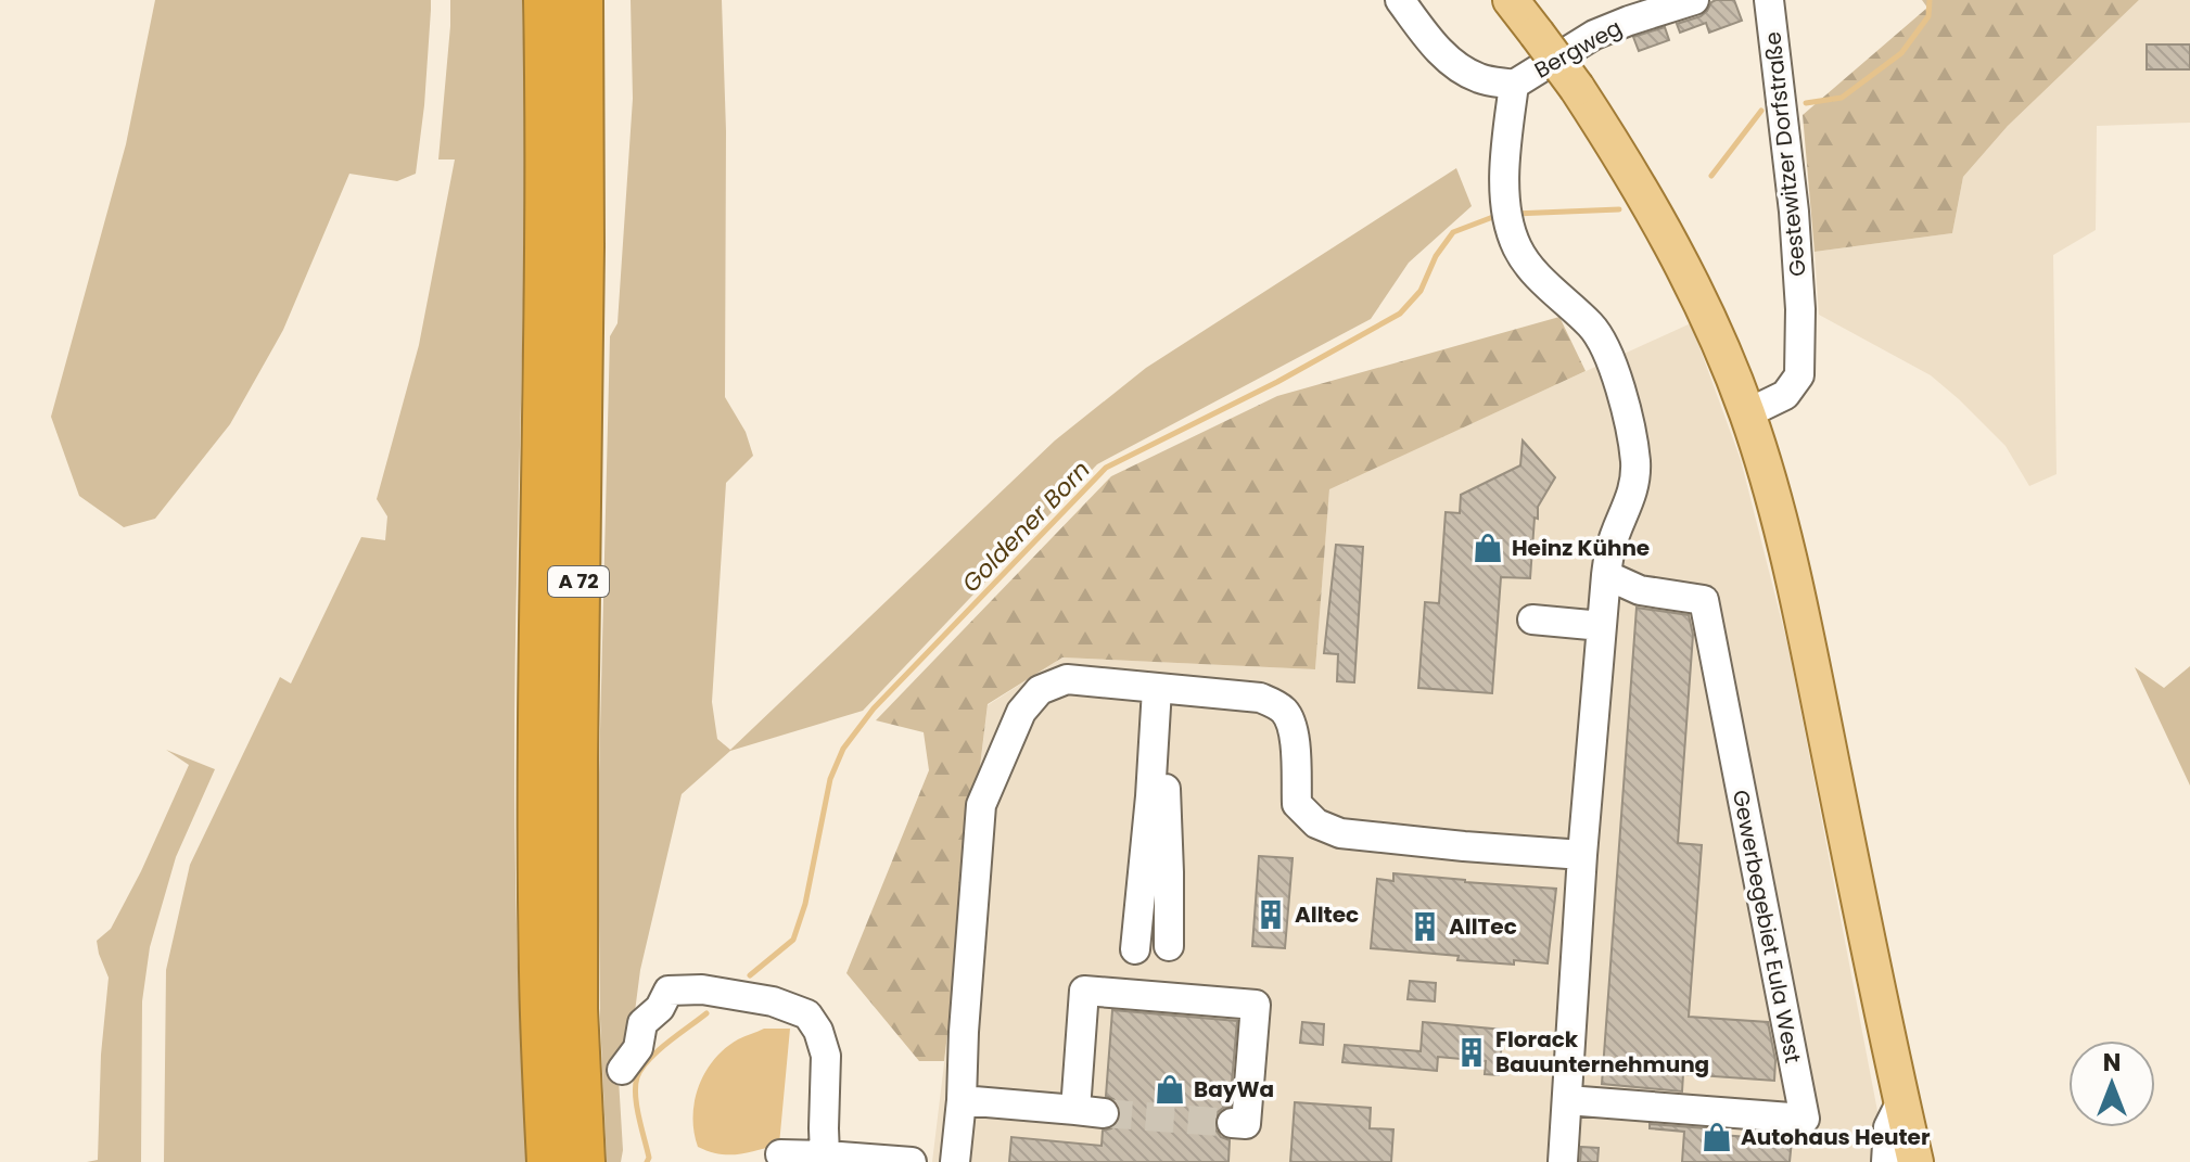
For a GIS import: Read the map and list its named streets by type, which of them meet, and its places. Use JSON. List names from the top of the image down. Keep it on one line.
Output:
{"streets":{"highway":["A 72"],"street":["Bergweg","Gestewitzer Dorfstraße","Gewerbegebiet Eula West"]},"water":["Goldener Born"],"places":{"shop":["Heinz Kühne","BayWa","Autohaus Heuter"],"building":["Alltec","AllTec","Florack Bauunternehmung"]},"north":"top"}
